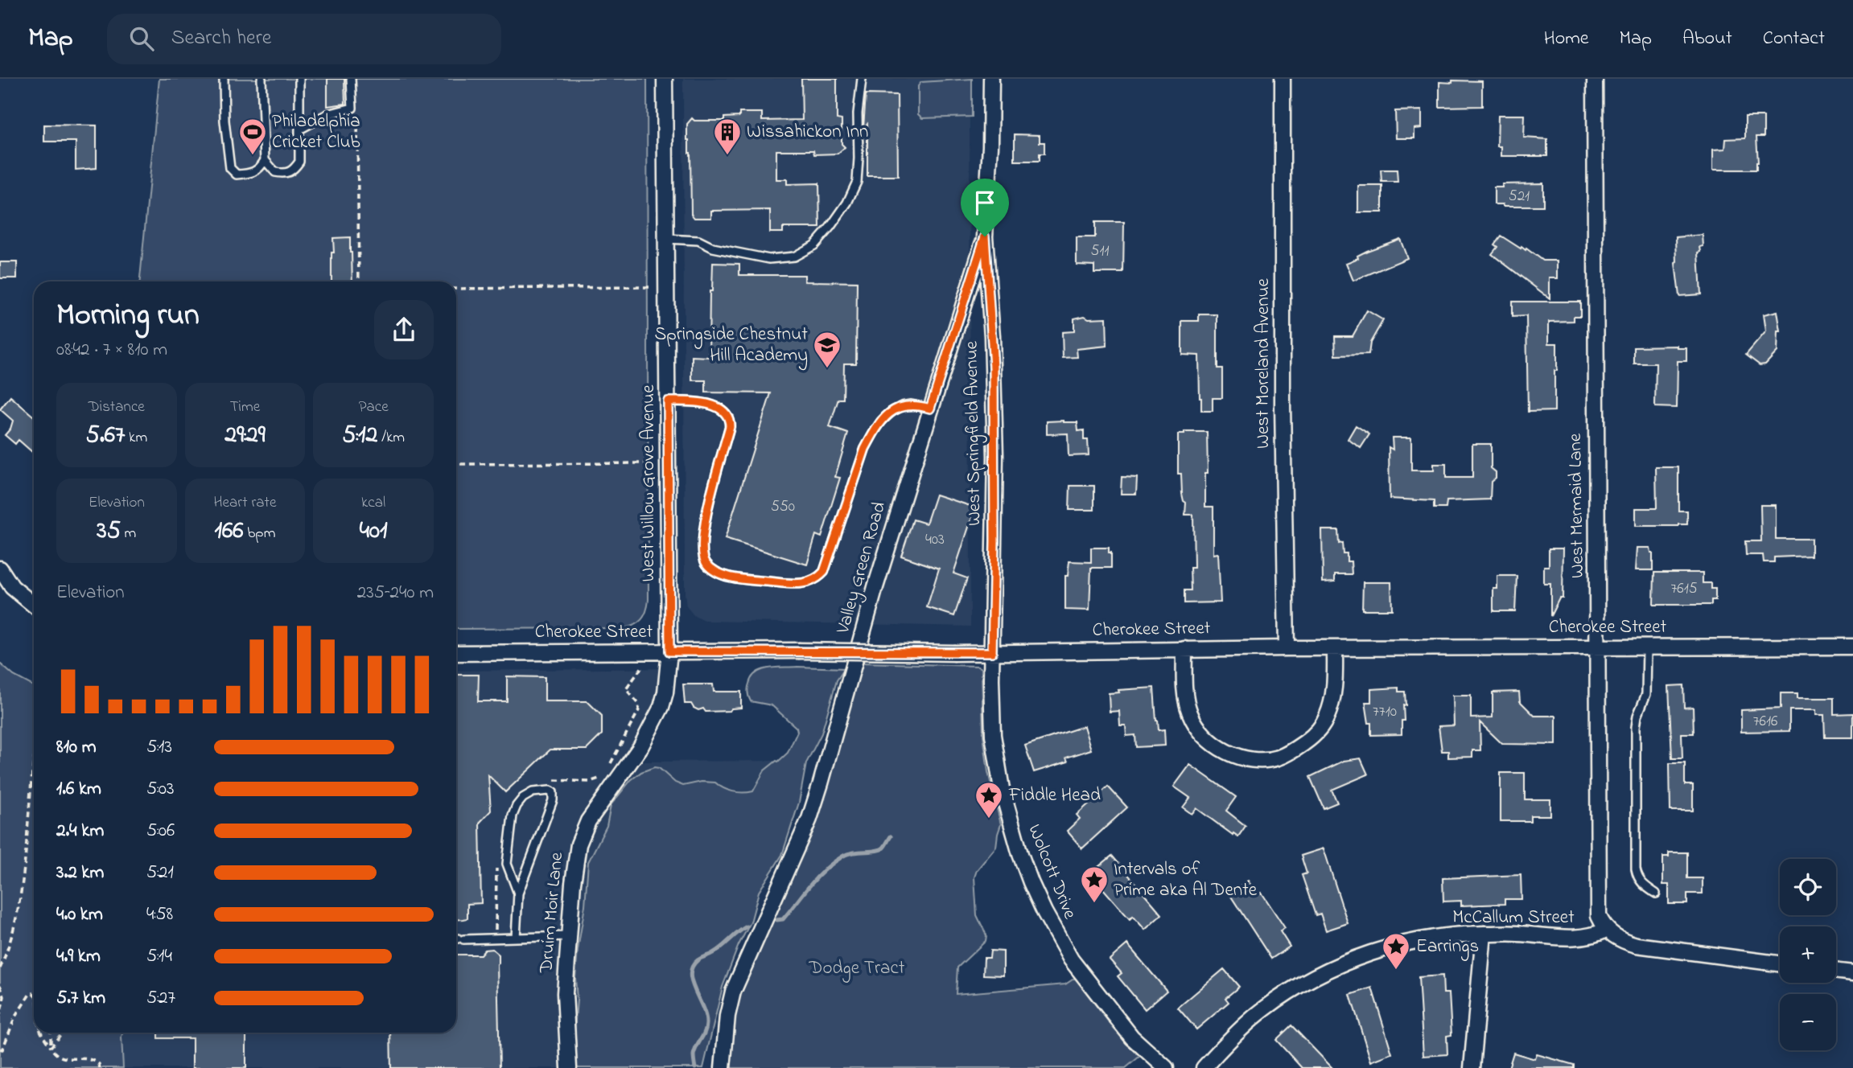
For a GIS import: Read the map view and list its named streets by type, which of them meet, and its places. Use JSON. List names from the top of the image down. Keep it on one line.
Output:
{"streets":{"street":["West Moreland Avenue","West Springfield Avenue","West Willow Grove Avenue","West Mermaid Lane","Valley Green Road","Cherokee Street","Wolcott Drive","Druim Moir Lane","McCallum Street"]},"crossings":[["West Moreland Avenue","Cherokee Street"],["West Springfield Avenue","Valley Green Road"],["West Springfield Avenue","Cherokee Street"],["West Springfield Avenue","Wolcott Drive"],["West Willow Grove Avenue","Cherokee Street"],["West Willow Grove Avenue","Druim Moir Lane"],["West Mermaid Lane","Cherokee Street"],["West Mermaid Lane","McCallum Street"],["Cherokee Street","Wolcott Drive"],["Cherokee Street","Druim Moir Lane"]],"parks":["Dodge Tract"],"places":{"sports":["Philadelphia Cricket Club"],"building":["Wissahickon Inn"],"school or university":["Springside Chestnut Hill Academy"],"place":["Fiddle Head","Intervals of Prime aka Al Dente","Earrings"]},"house_numbers":["521","511","550","403","7615","7710","7616"],"page":{"header":"Map","search":"Search here","nav":["Home","Map","About","Contact"],"heading":["Morning run","08:42 · 7 × 810 m"],"stats":[["Distance","5.67 km"],["Time","29:29"],["Pace","5:12 /km"],["Elevation","35 m"],["Heart rate","166 bpm"],["kcal","401"]],"chart":["Elevation","235–240 m"],"list":[{"name":"810 m","note":"5:13"},{"name":"1.6 km","note":"5:03"},{"name":"2.4 km","note":"5:06"},{"name":"3.2 km","note":"5:21"},{"name":"4.0 km","note":"4:58"},{"name":"4.9 km","note":"5:14"},{"name":"5.7 km","note":"5:27"}],"map_buttons":["+","−"]}}
